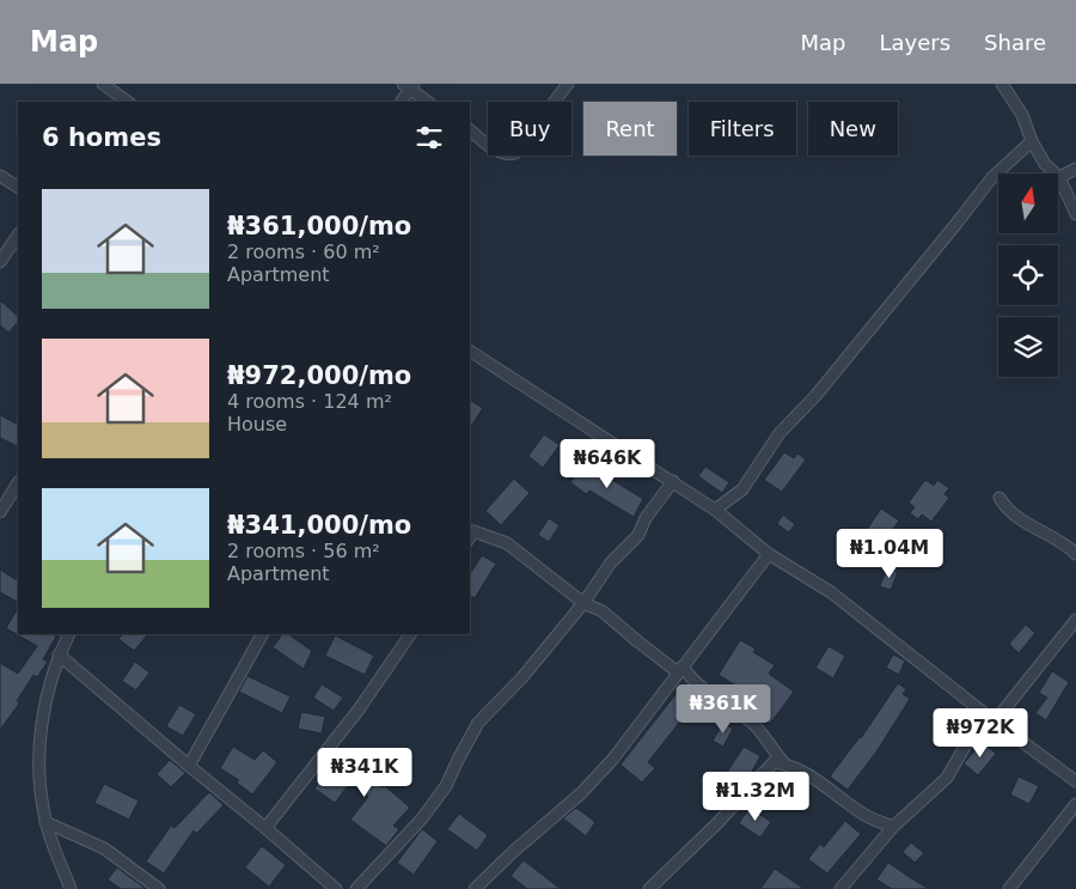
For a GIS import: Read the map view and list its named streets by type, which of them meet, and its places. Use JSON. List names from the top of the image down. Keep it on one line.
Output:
{"north":"top","page":{"header":"Map","nav":["Map","Layers","Share"],"chip":["Buy","Rent","Filters","New"],"heading":"6 homes","list":[{"name":"₦361,000/mo","note":"2 rooms · 60 m² · Apartment"},{"name":"₦972,000/mo","note":"4 rooms · 124 m² · House"},{"name":"₦341,000/mo","note":"2 rooms · 56 m² · Apartment"}],"price":["₦646K","₦1.04M","₦361K","₦972K","₦341K","₦1.32M"]}}
